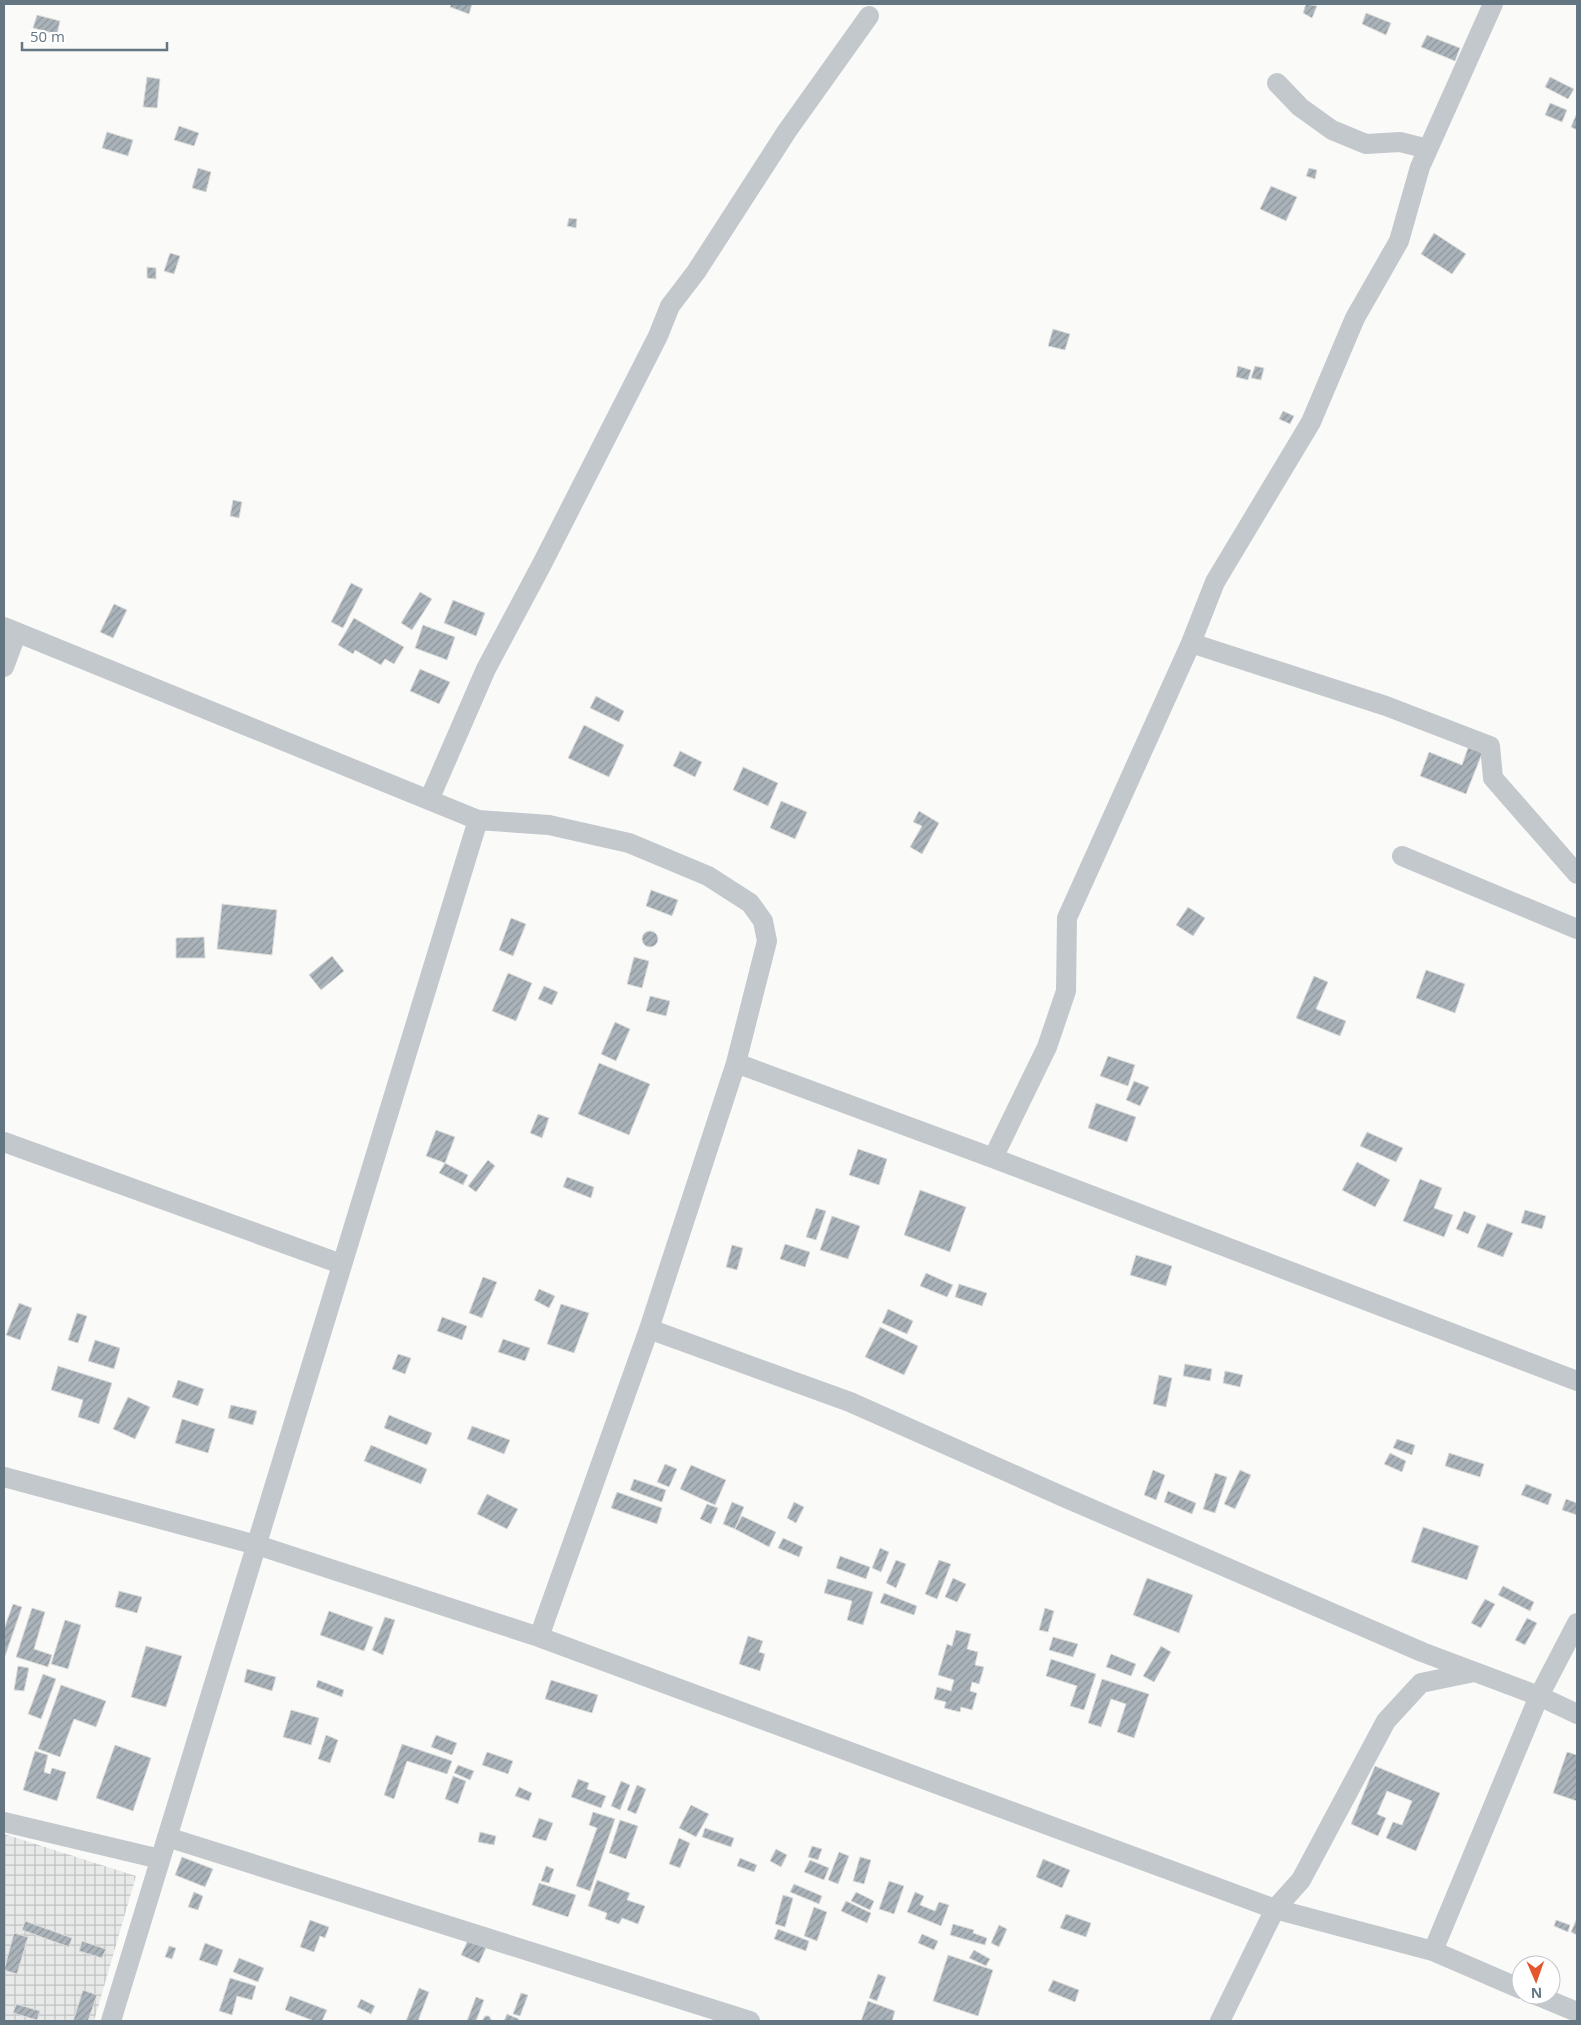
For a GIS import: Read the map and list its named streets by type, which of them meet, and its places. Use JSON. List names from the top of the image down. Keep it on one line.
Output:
{"scale_bar":"50 m","north":"bottom"}
